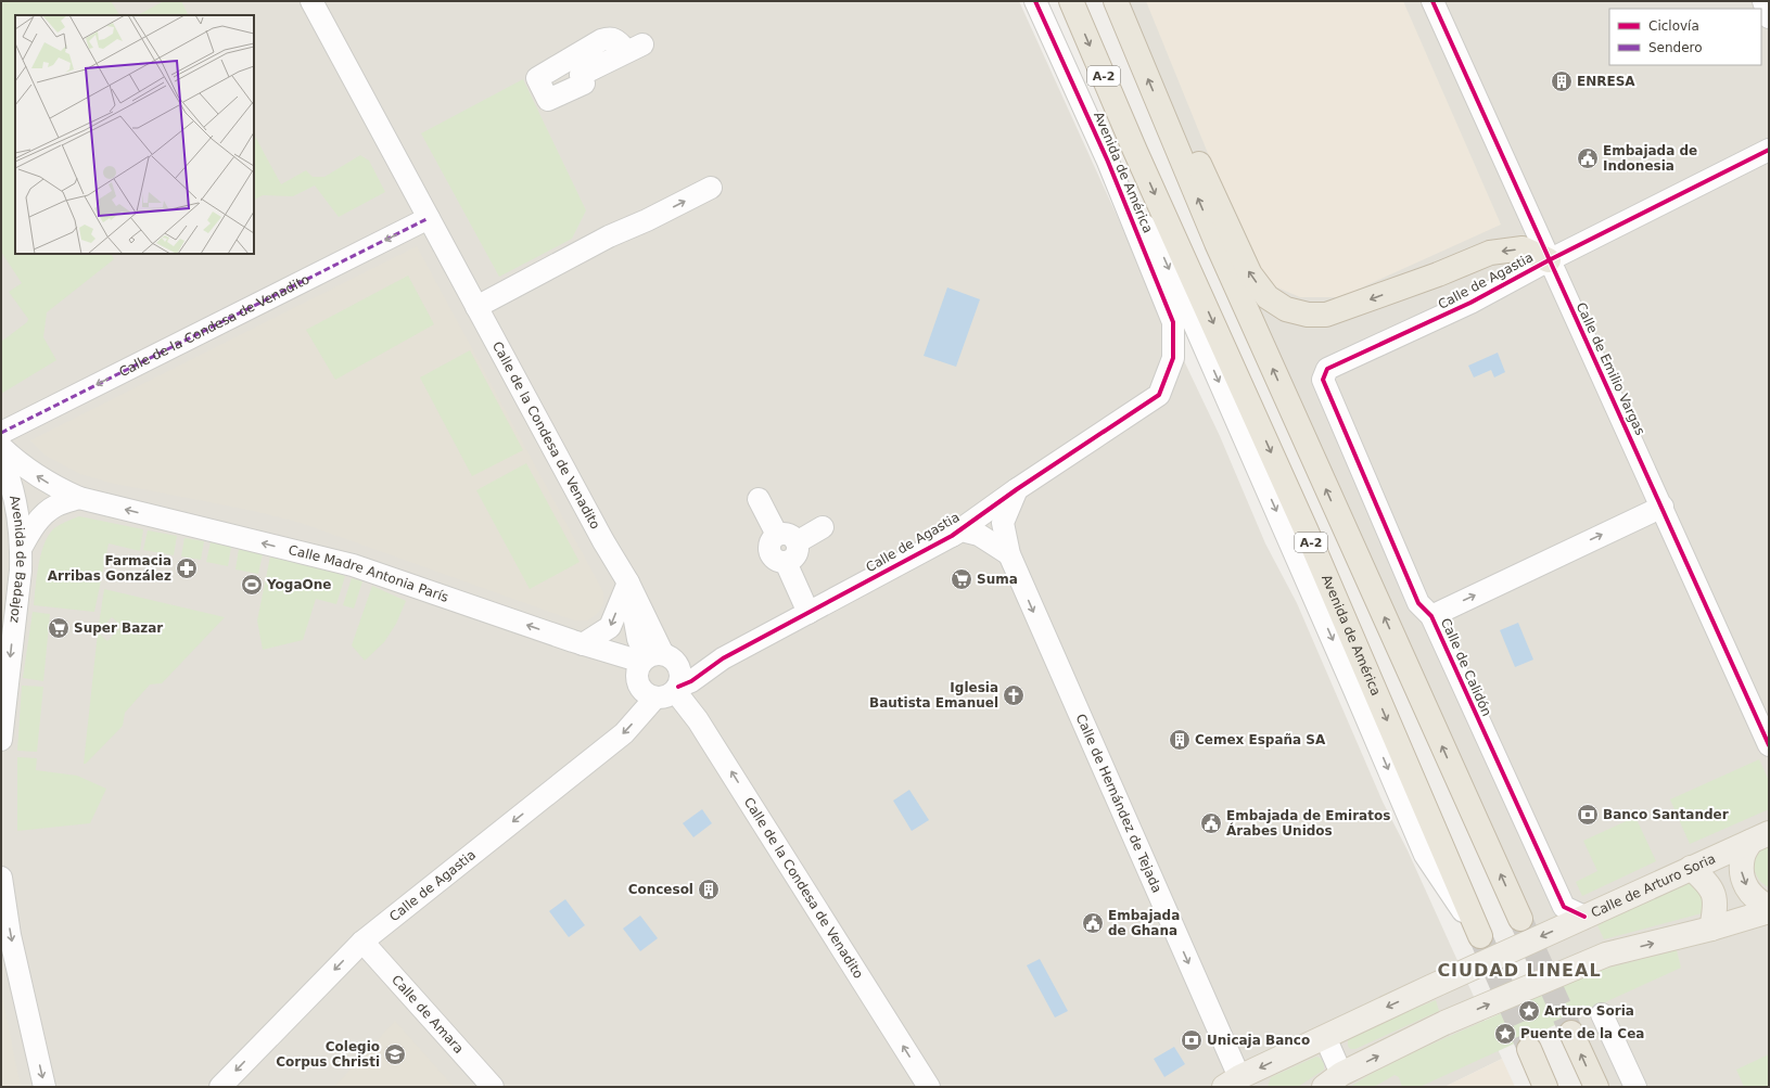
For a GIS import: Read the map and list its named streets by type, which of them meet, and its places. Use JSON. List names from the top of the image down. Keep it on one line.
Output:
{"streets":{"highway":["A-2","Avenida de América"],"main road":["Calle de Arturo Soria"],"street":["Calle de Agastia","Calle de la Condesa de Venadito","Calle de Emilio Vargas","Avenida de Badajoz","Calle Madre Antonia París","Calle de Calidón","Calle de Hernández de Tejada","Calle de Amara"]},"crossings":[["Avenida de América","Calle de Agastia"],["Calle de Agastia","Calle de la Condesa de Venadito"],["Calle de Agastia","Calle de Emilio Vargas"],["Calle de Agastia","Calle Madre Antonia París"],["Calle de Agastia","Calle de Calidón"],["Calle de Agastia","Calle de Hernández de Tejada"],["Calle de Agastia","Calle de Amara"],["Calle de la Condesa de Venadito","Calle Madre Antonia París"],["Calle de Emilio Vargas","Calle de Calidón"],["Avenida de Badajoz","Calle Madre Antonia París"],["Calle de Calidón","Calle de Arturo Soria"],["Calle de Hernández de Tejada","Calle de Arturo Soria"]],"one_way":["Calle Madre Antonia París","Calle de Hernández de Tejada"],"districts":["CIUDAD LINEAL"],"places":{"building":["ENRESA","Cemex España SA","Concesol"],"public building":["Embajada de Indonesia","Embajada de Emiratos Árabes Unidos","Embajada de Ghana"],"pharmacy":["Farmacia Arribas González"],"supermarket":["Suma","Super Bazar"],"sports":["YogaOne"],"church":["Iglesia Bautista Emanuel"],"bank":["Banco Santander","Unicaja Banco"],"place":["Arturo Soria","Puente de la Cea"],"school or university":["Colegio Corpus Christi"]},"legend":["Ciclovía","Sendero"]}
